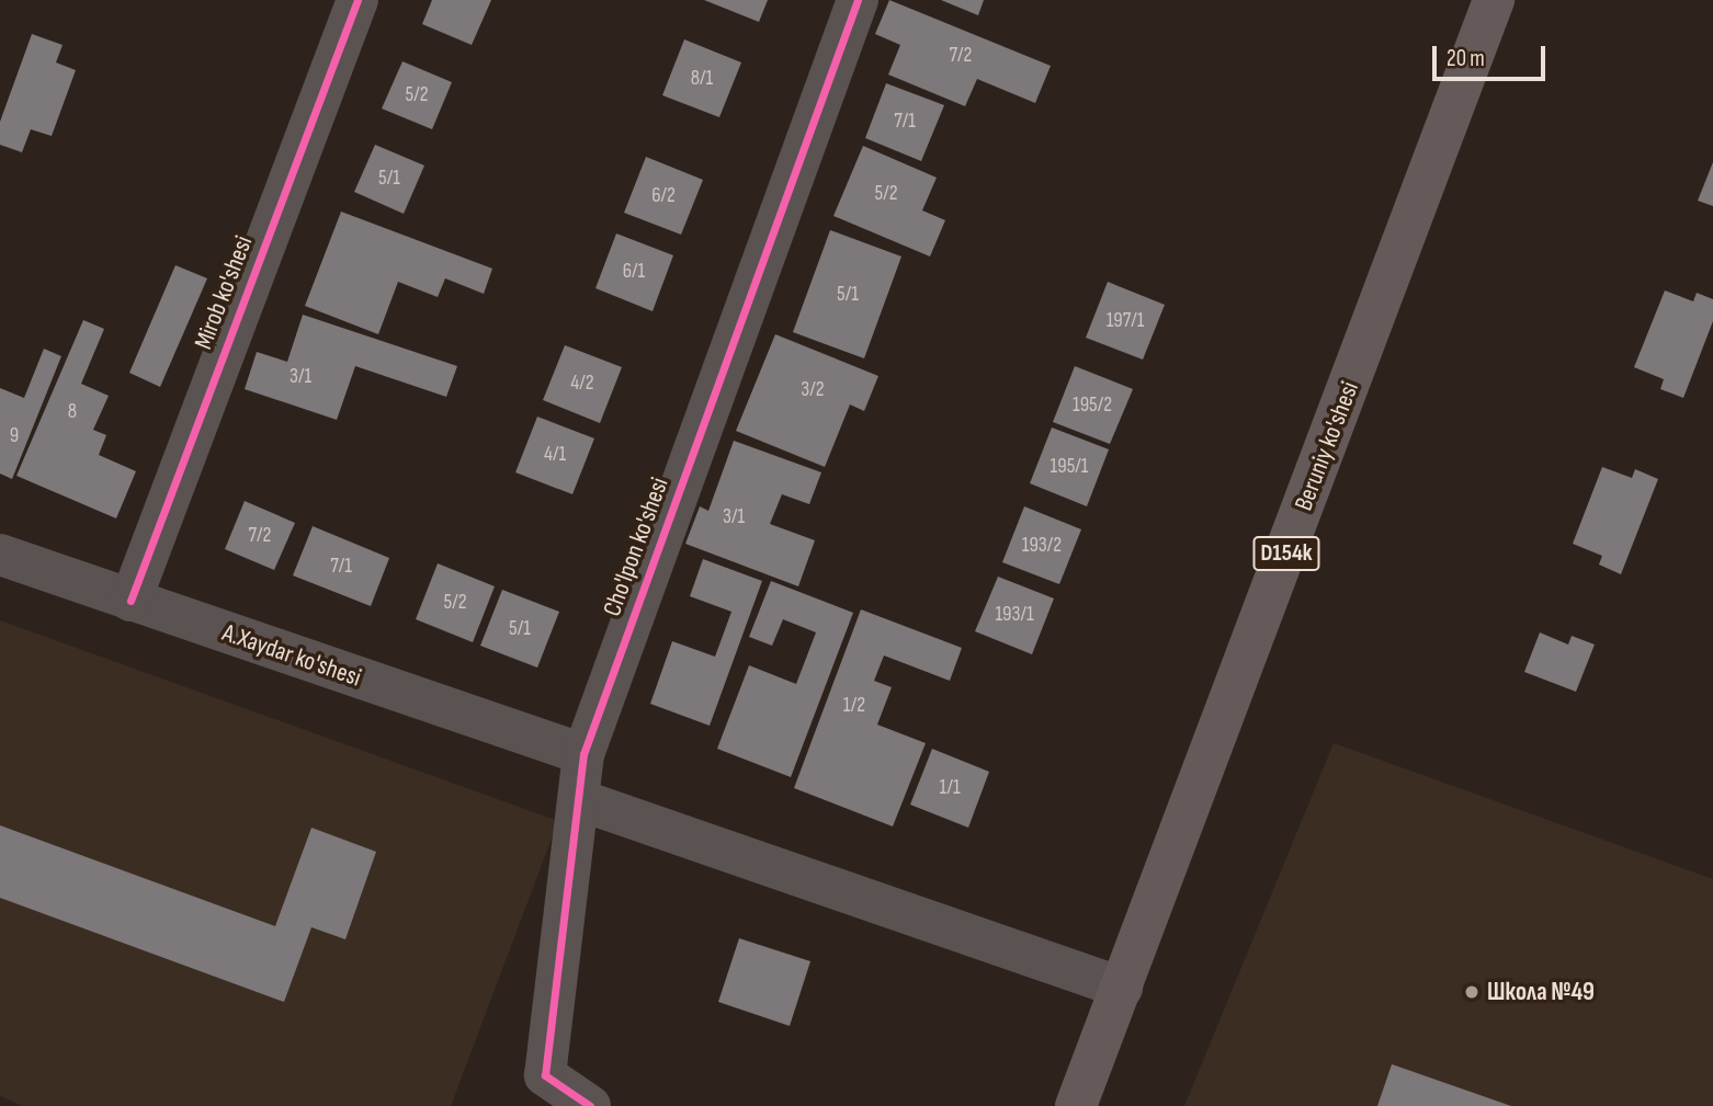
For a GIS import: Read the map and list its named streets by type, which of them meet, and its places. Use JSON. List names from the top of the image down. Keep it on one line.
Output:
{"streets":{"main road":["Beruniy ko'shesi","D154k"],"street":["Mirob ko'shesi","Cho'lpon ko'shesi","A.Xaydar ko'shesi"]},"crossings":[["Mirob ko'shesi","A.Xaydar ko'shesi"],["Cho'lpon ko'shesi","A.Xaydar ko'shesi"]],"places":["Школа №49"],"house_numbers":["7/2","8/1","5/2","7/1","5/1","5/2","6/2","6/1","5/1","197/1","3/1","4/2","3/2","195/2","8","9","4/1","195/1","3/1","7/2","193/2","7/1","5/2","193/1","5/1","1/2","1/1"],"scale_bar":"20 m"}
